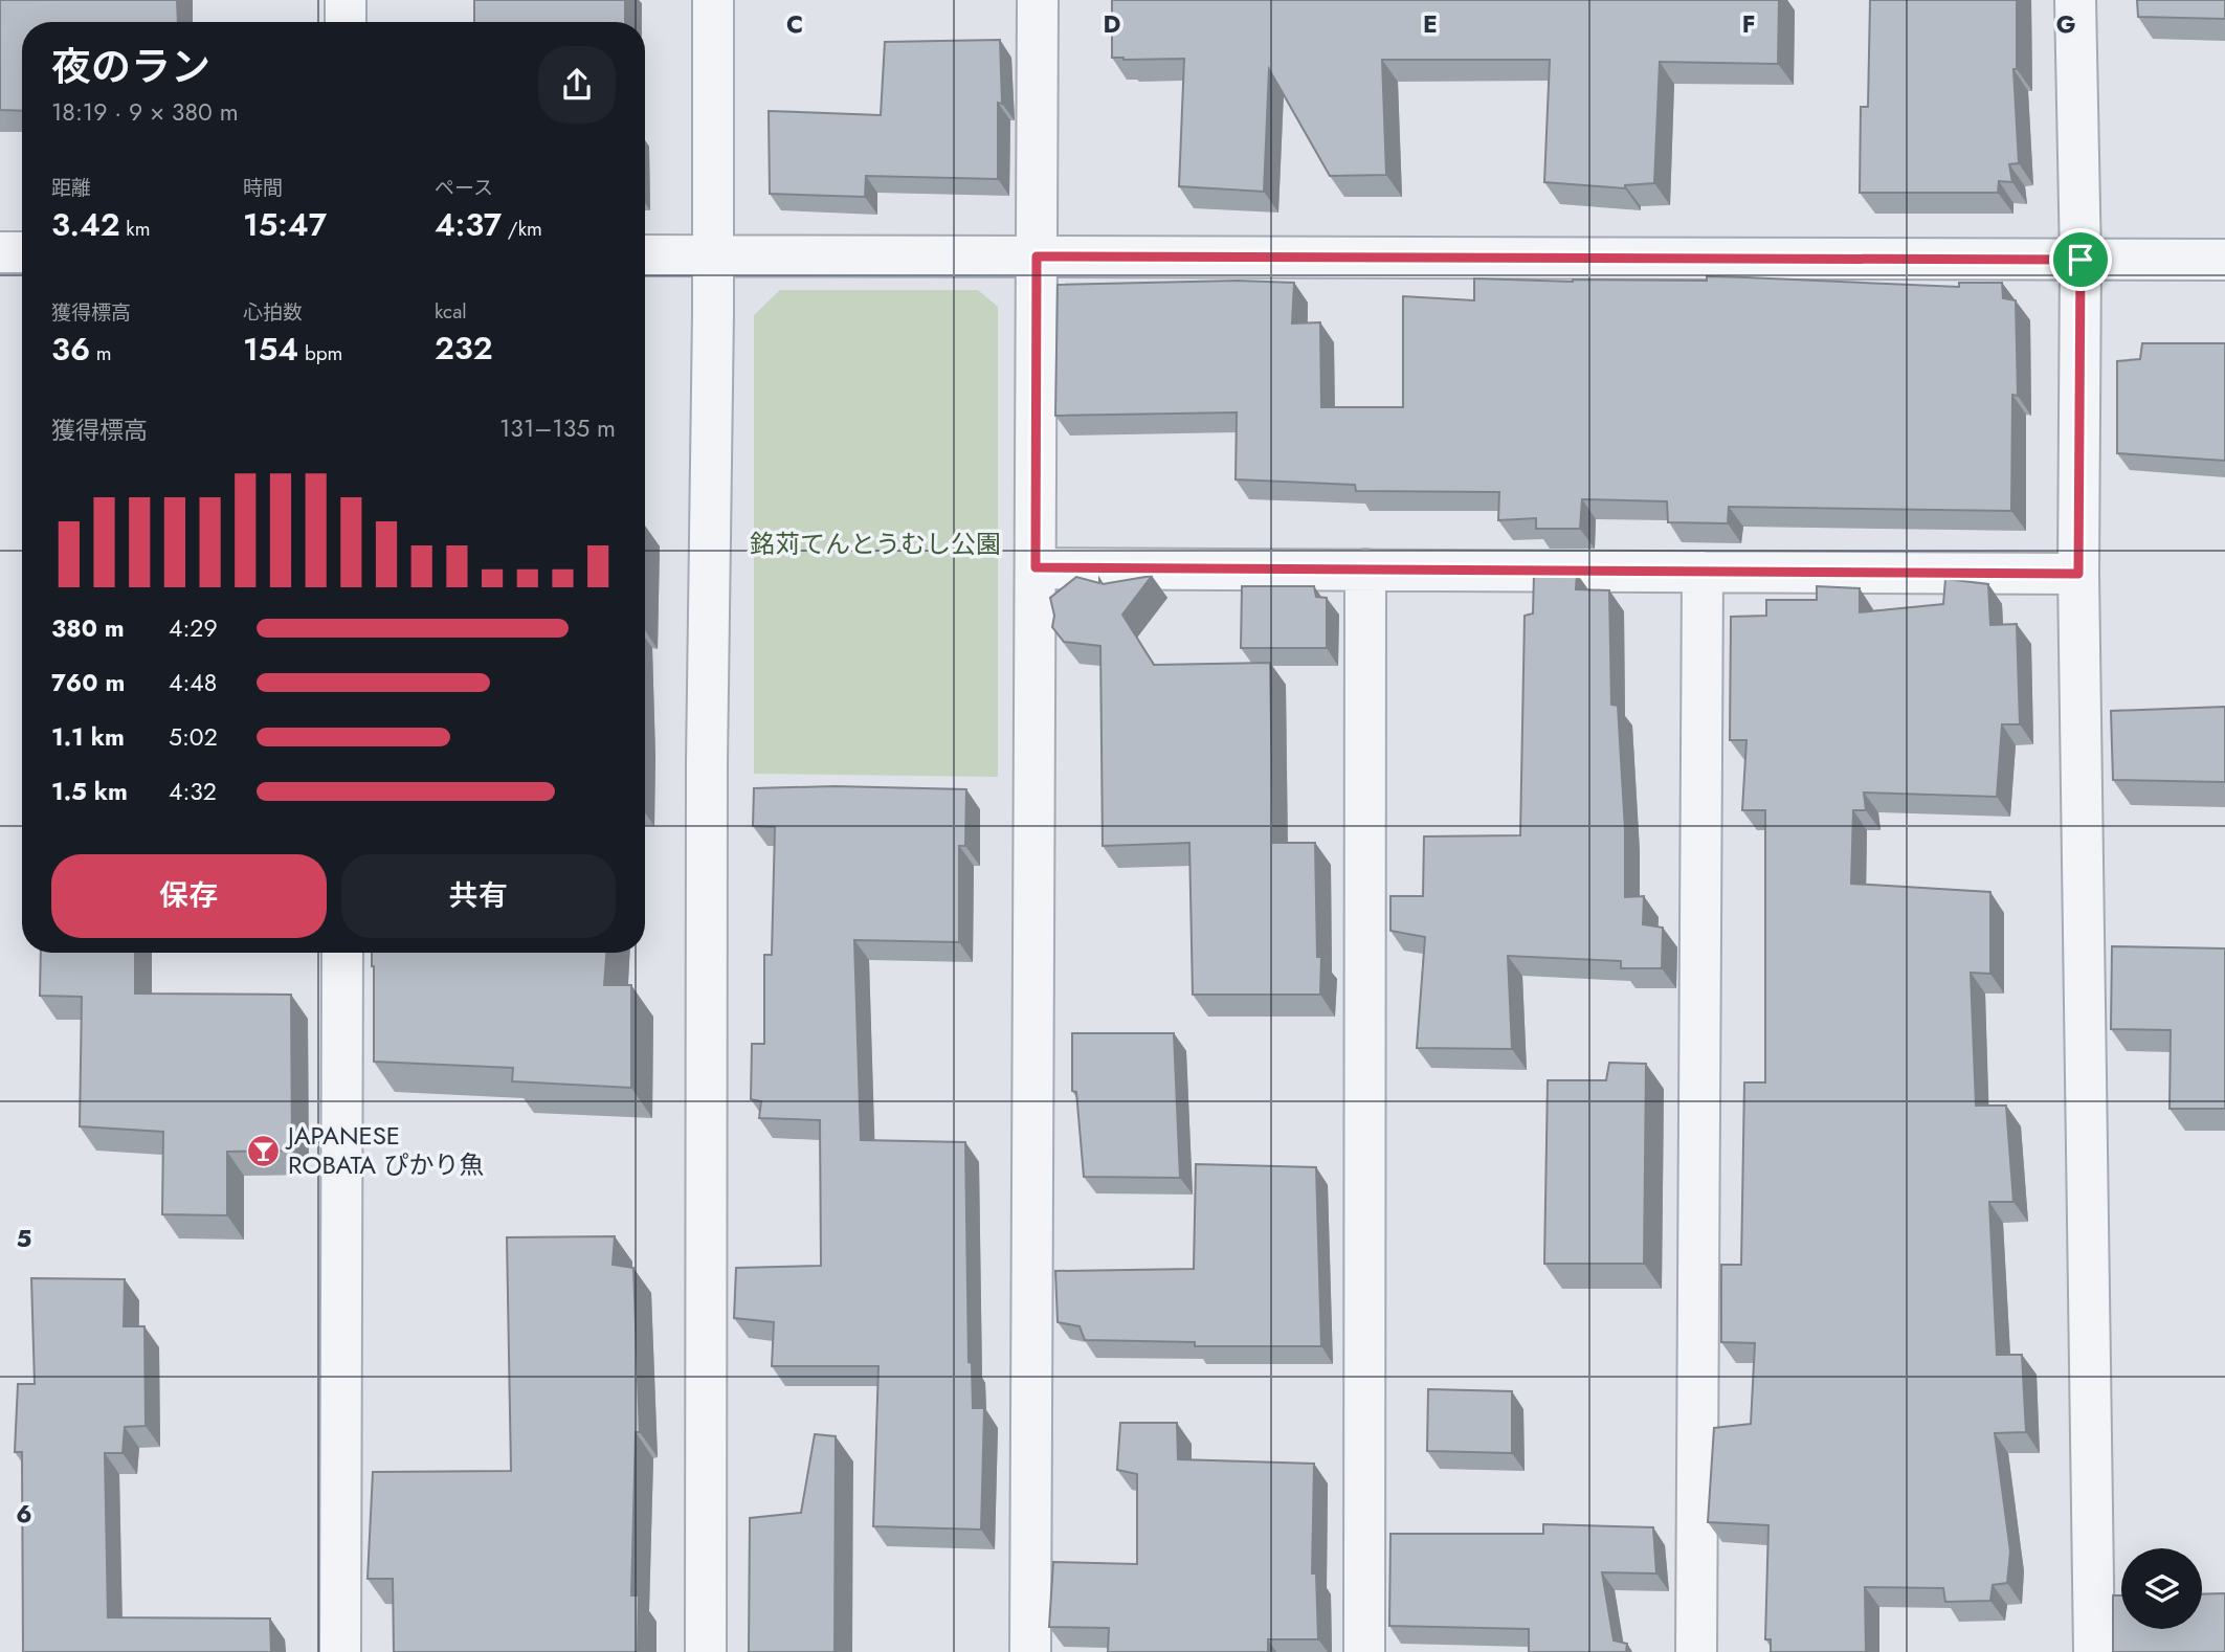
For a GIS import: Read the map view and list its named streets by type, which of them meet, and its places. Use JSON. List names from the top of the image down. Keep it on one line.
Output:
{"parks":["銘苅てんとうむし公園"],"places":{"bar":["JAPANESE ROBATA ぴかり魚"]},"page":{"heading":["夜のラン","18:19 · 9 × 380 m"],"stats":[["距離","3.42 km"],["時間","15:47"],["ペース","4:37 /km"],["獲得標高","36 m"],["心拍数","154 bpm"],["kcal","232"]],"chart":["獲得標高","131–135 m"],"list":[{"name":"380 m","note":"4:29"},{"name":"760 m","note":"4:48"},{"name":"1.1 km","note":"5:02"},{"name":"1.5 km","note":"4:32"}],"buttons":["保存","共有"]},"grid":{"columns":["C","D","E","F","G"],"rows":["5","6"]}}
